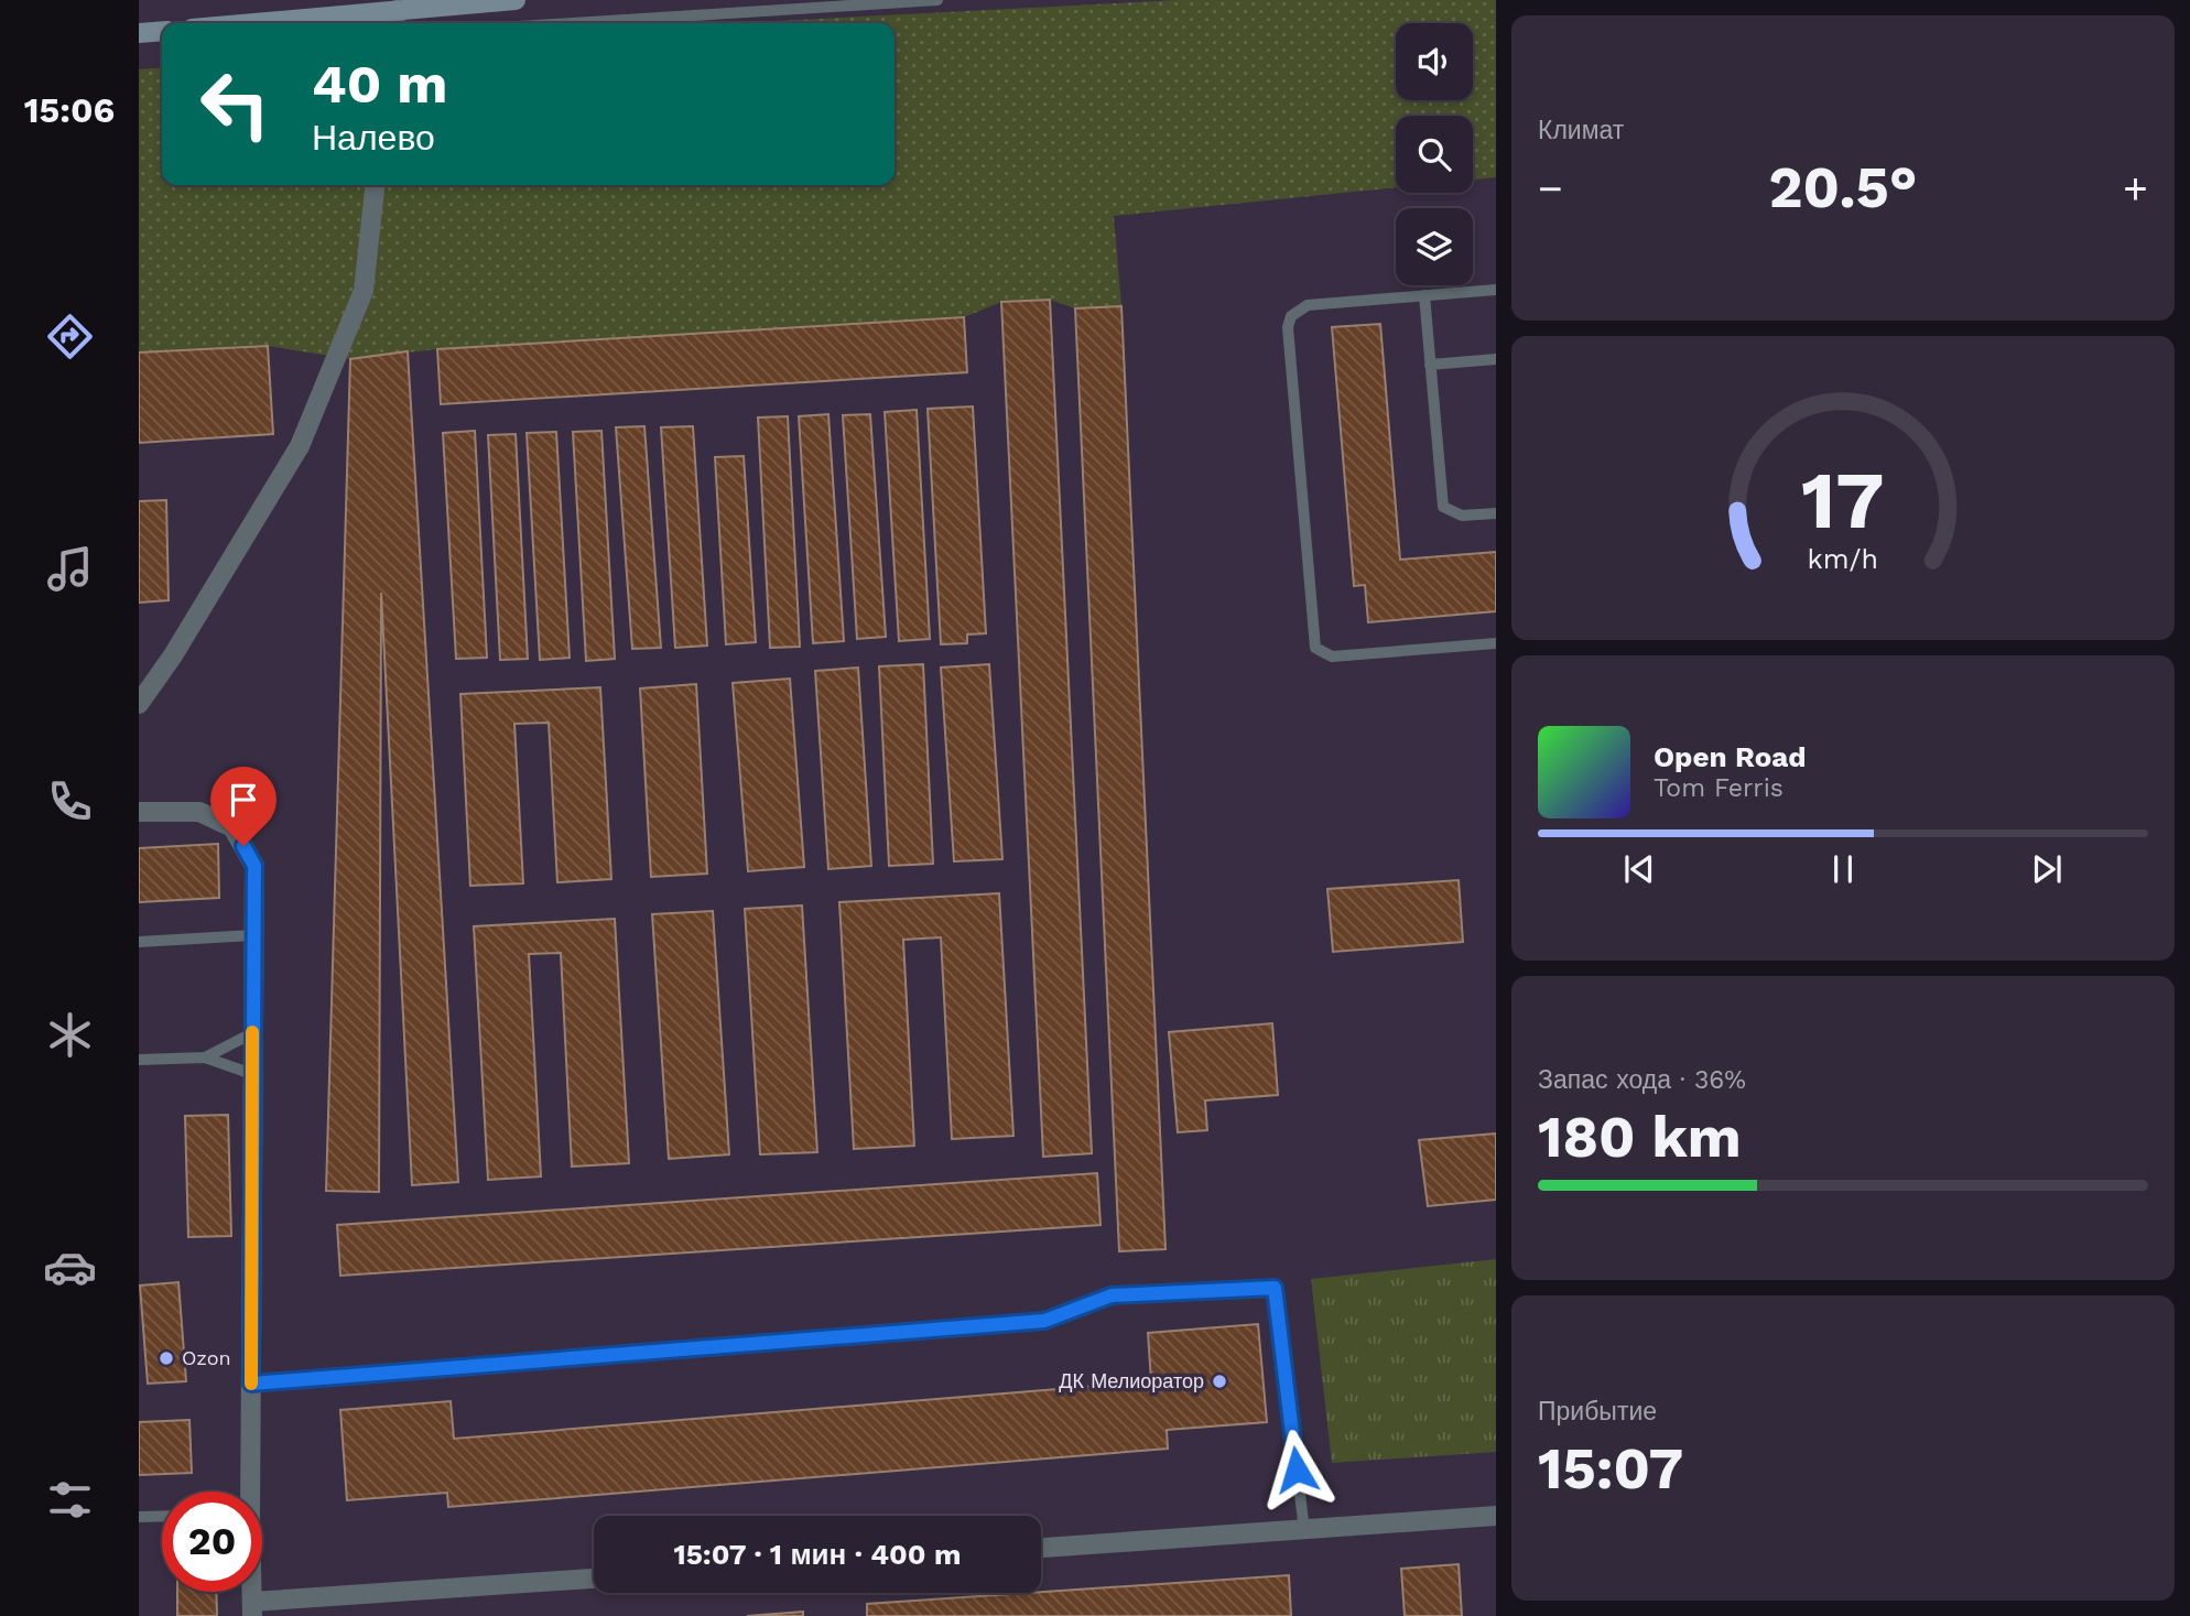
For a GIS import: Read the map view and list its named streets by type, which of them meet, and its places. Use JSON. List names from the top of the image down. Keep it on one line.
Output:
{"places":["Ozon","ДК Мелиоратор"],"page":{"tabs":"15:06","tile":["Климат",["Запас хода · 36%","180 km"],["Прибытие","15:07"]],"turn":["40 m","Налево"],"heat":["−","20.5°","+"],"song":["Open Road","Tom Ferris"],"limit":"20","trip":"15:07 · 1 мин · 400 m","gauge":["17","km/h"]}}
